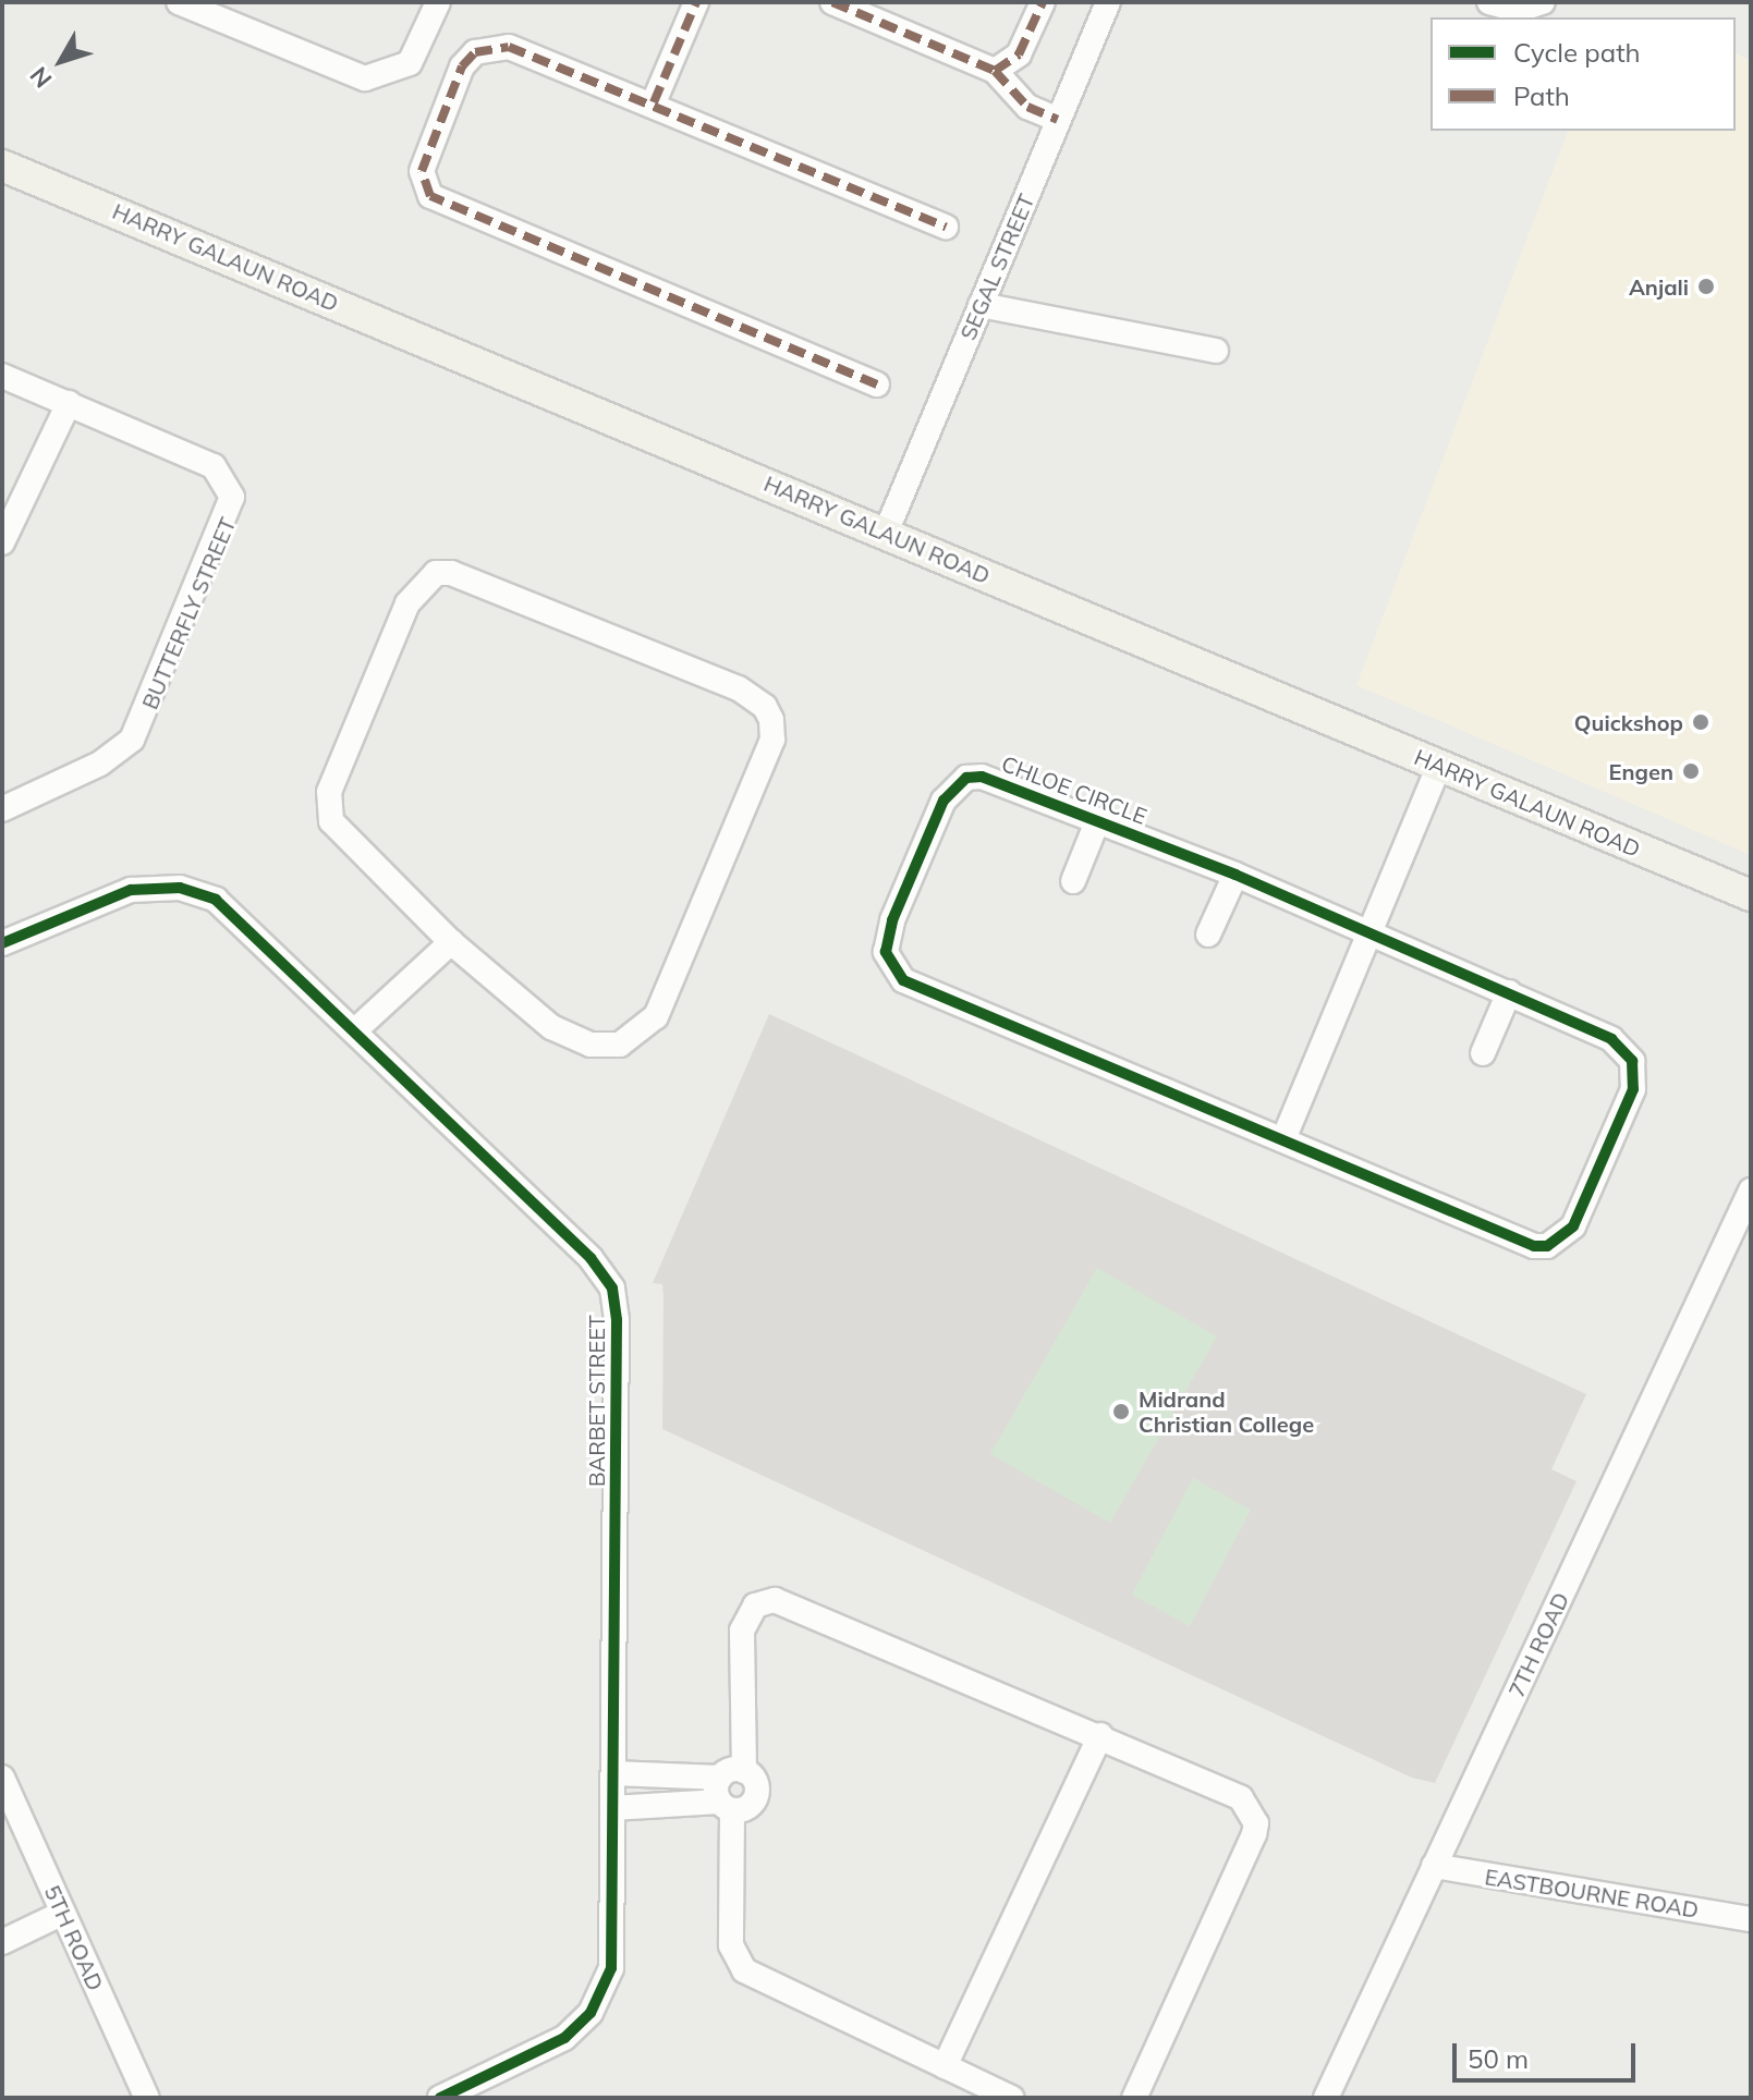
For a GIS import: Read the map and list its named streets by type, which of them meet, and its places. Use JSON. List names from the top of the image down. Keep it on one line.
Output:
{"streets":{"main road":["HARRY GALAUN ROAD"],"street":["SEGAL STREET","BUTTERFLY STREET","CHLOE CIRCLE","BARBET STREET","7TH ROAD","EASTBOURNE ROAD","5TH ROAD"]},"crossings":[["HARRY GALAUN ROAD","SEGAL STREET"],["7TH ROAD","EASTBOURNE ROAD"]],"places":["Anjali","Quickshop","Engen","Midrand Christian College"],"legend":["Cycle path","Path"],"scale_bar":"50 m","north":"bottom left"}
